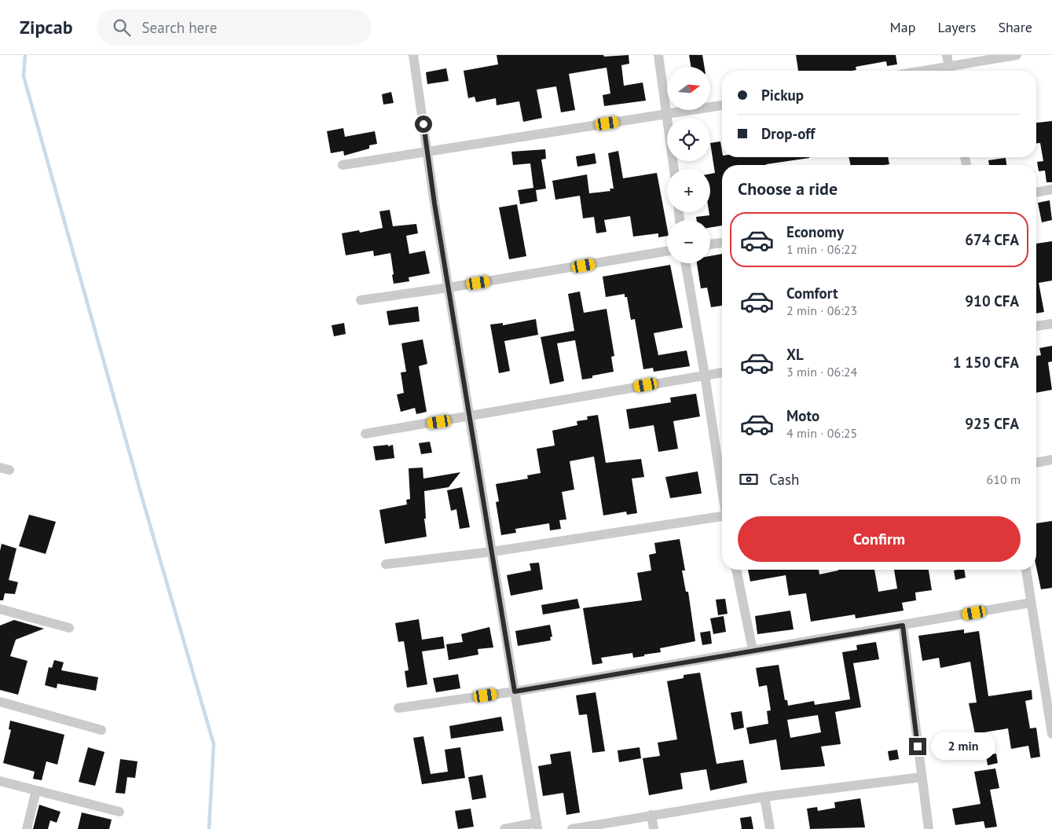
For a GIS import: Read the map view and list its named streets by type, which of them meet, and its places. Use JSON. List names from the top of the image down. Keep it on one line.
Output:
{"north":"right","page":{"header":"Zipcab","search":"Search here","nav":["Map","Layers","Share"],"map_buttons":["+","−"],"banner":["Pickup","Drop-off"],"heading":"Choose a ride","list":[{"name":"Economy","note":"1 min · 06:22","value":"674 CFA"},{"name":"Comfort","note":"2 min · 06:23","value":"910 CFA"},{"name":"XL","note":"3 min · 06:24","value":"1 150 CFA"},{"name":"Moto","note":"4 min · 06:25","value":"925 CFA"}],"pay":["Cash","610 m"],"buttons":"Confirm","bubble":"2 min"}}
